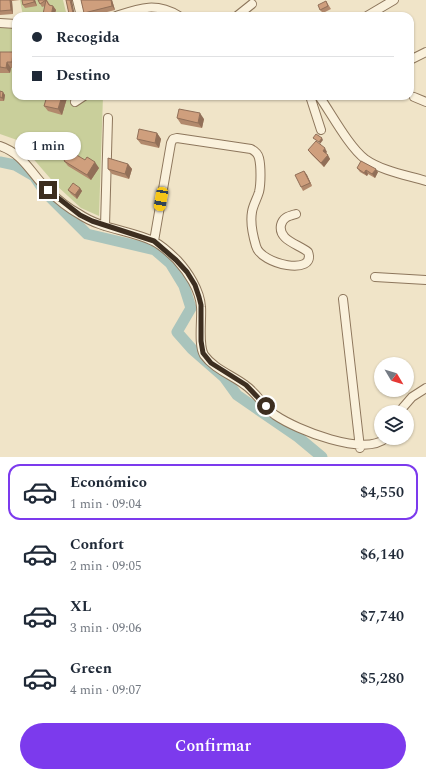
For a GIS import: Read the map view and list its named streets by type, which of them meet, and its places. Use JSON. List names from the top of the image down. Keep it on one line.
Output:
{"north":"bottom right","page":{"banner":["Recogida","Destino"],"bubble":"1 min","list":[{"name":"Económico","note":"1 min · 09:04","value":"$4,550"},{"name":"Confort","note":"2 min · 09:05","value":"$6,140"},{"name":"XL","note":"3 min · 09:06","value":"$7,740"},{"name":"Green","note":"4 min · 09:07","value":"$5,280"}],"buttons":"Confirmar"}}
